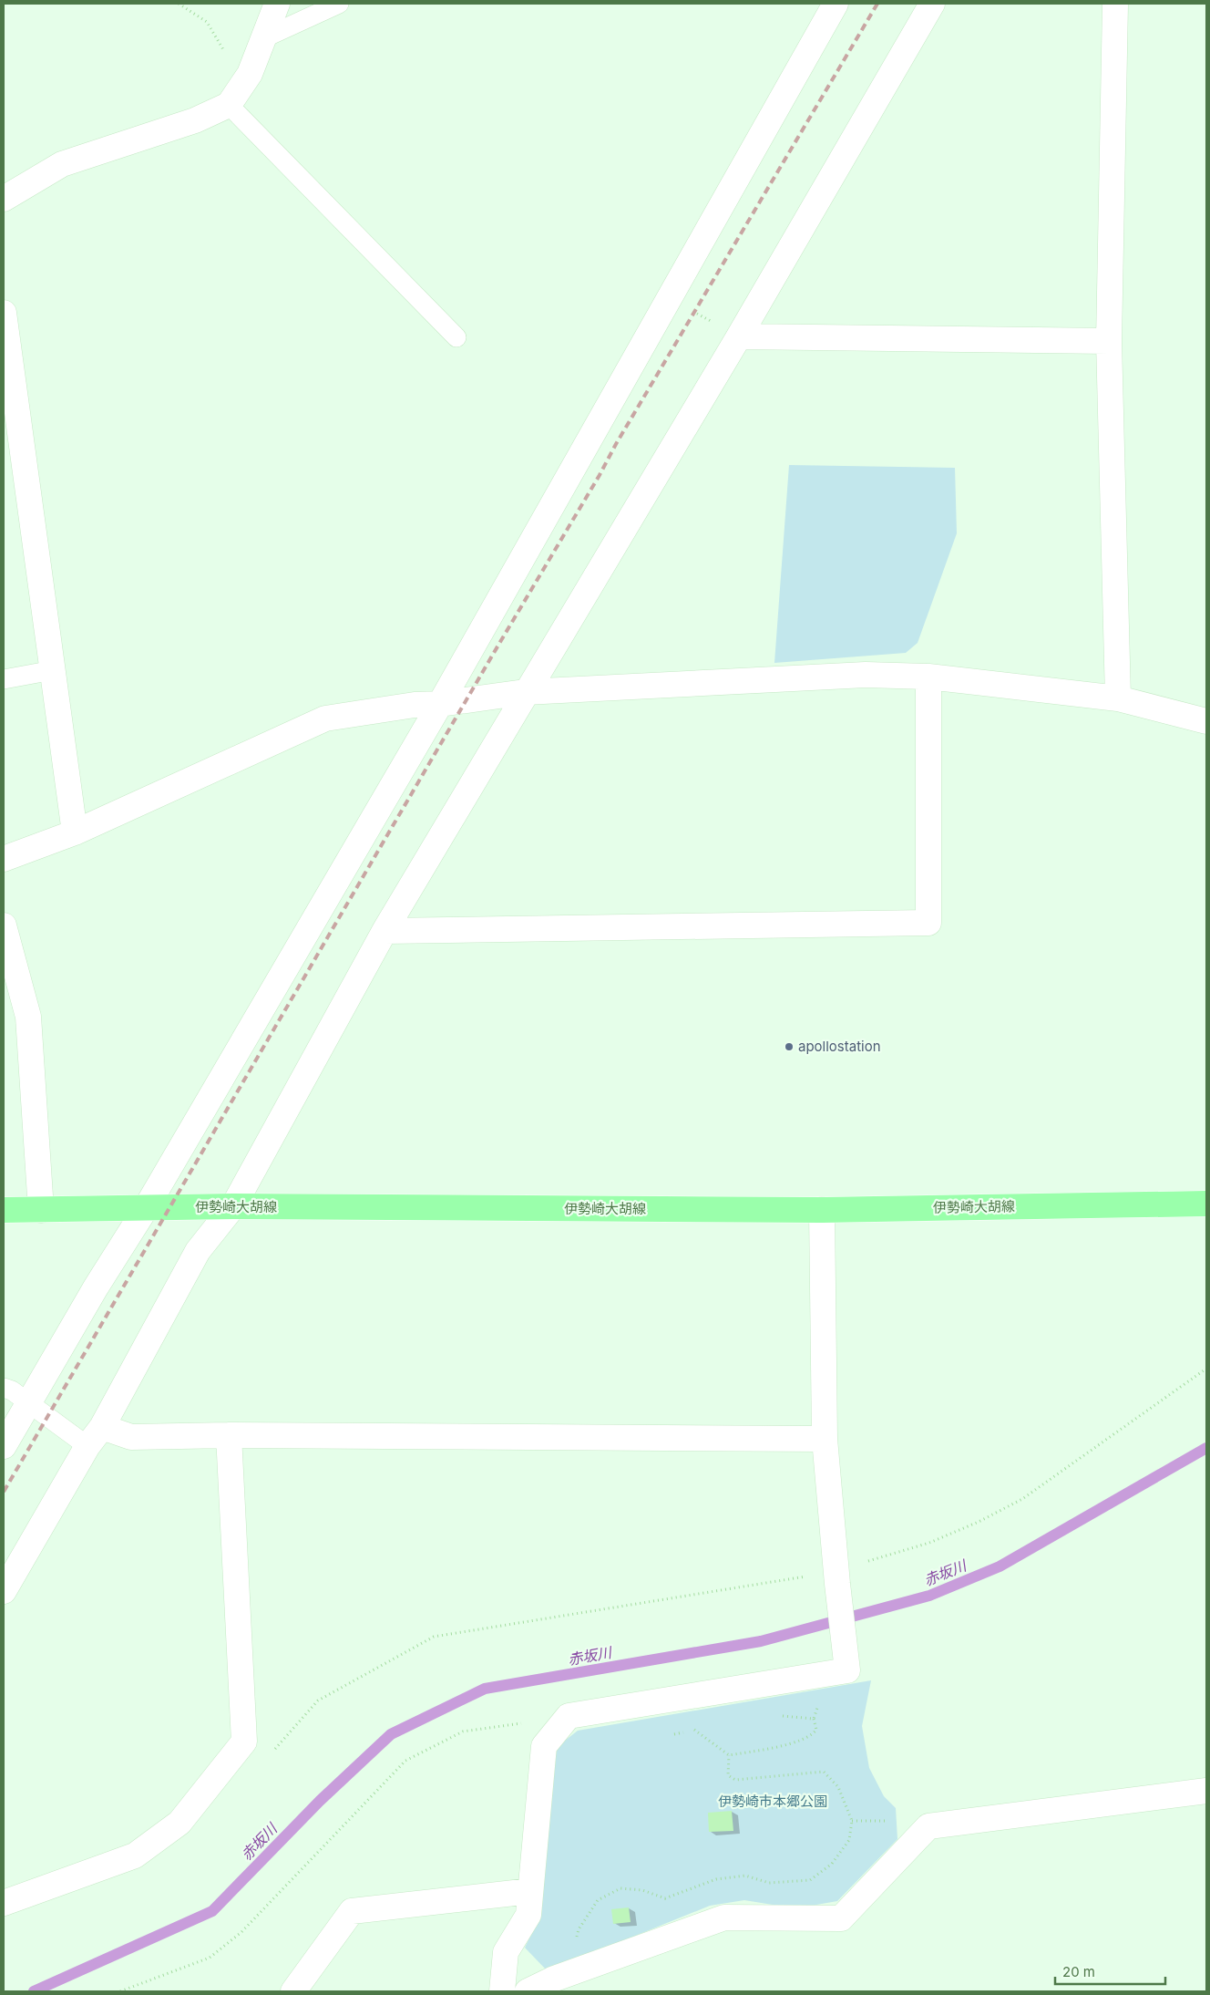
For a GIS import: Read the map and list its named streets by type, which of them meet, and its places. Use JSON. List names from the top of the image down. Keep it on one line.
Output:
{"streets":{"main road":["伊勢崎大胡線"]},"water":["赤坂川"],"parks":["伊勢崎市本郷公園"],"places":["apollostation"],"scale_bar":"20 m"}
